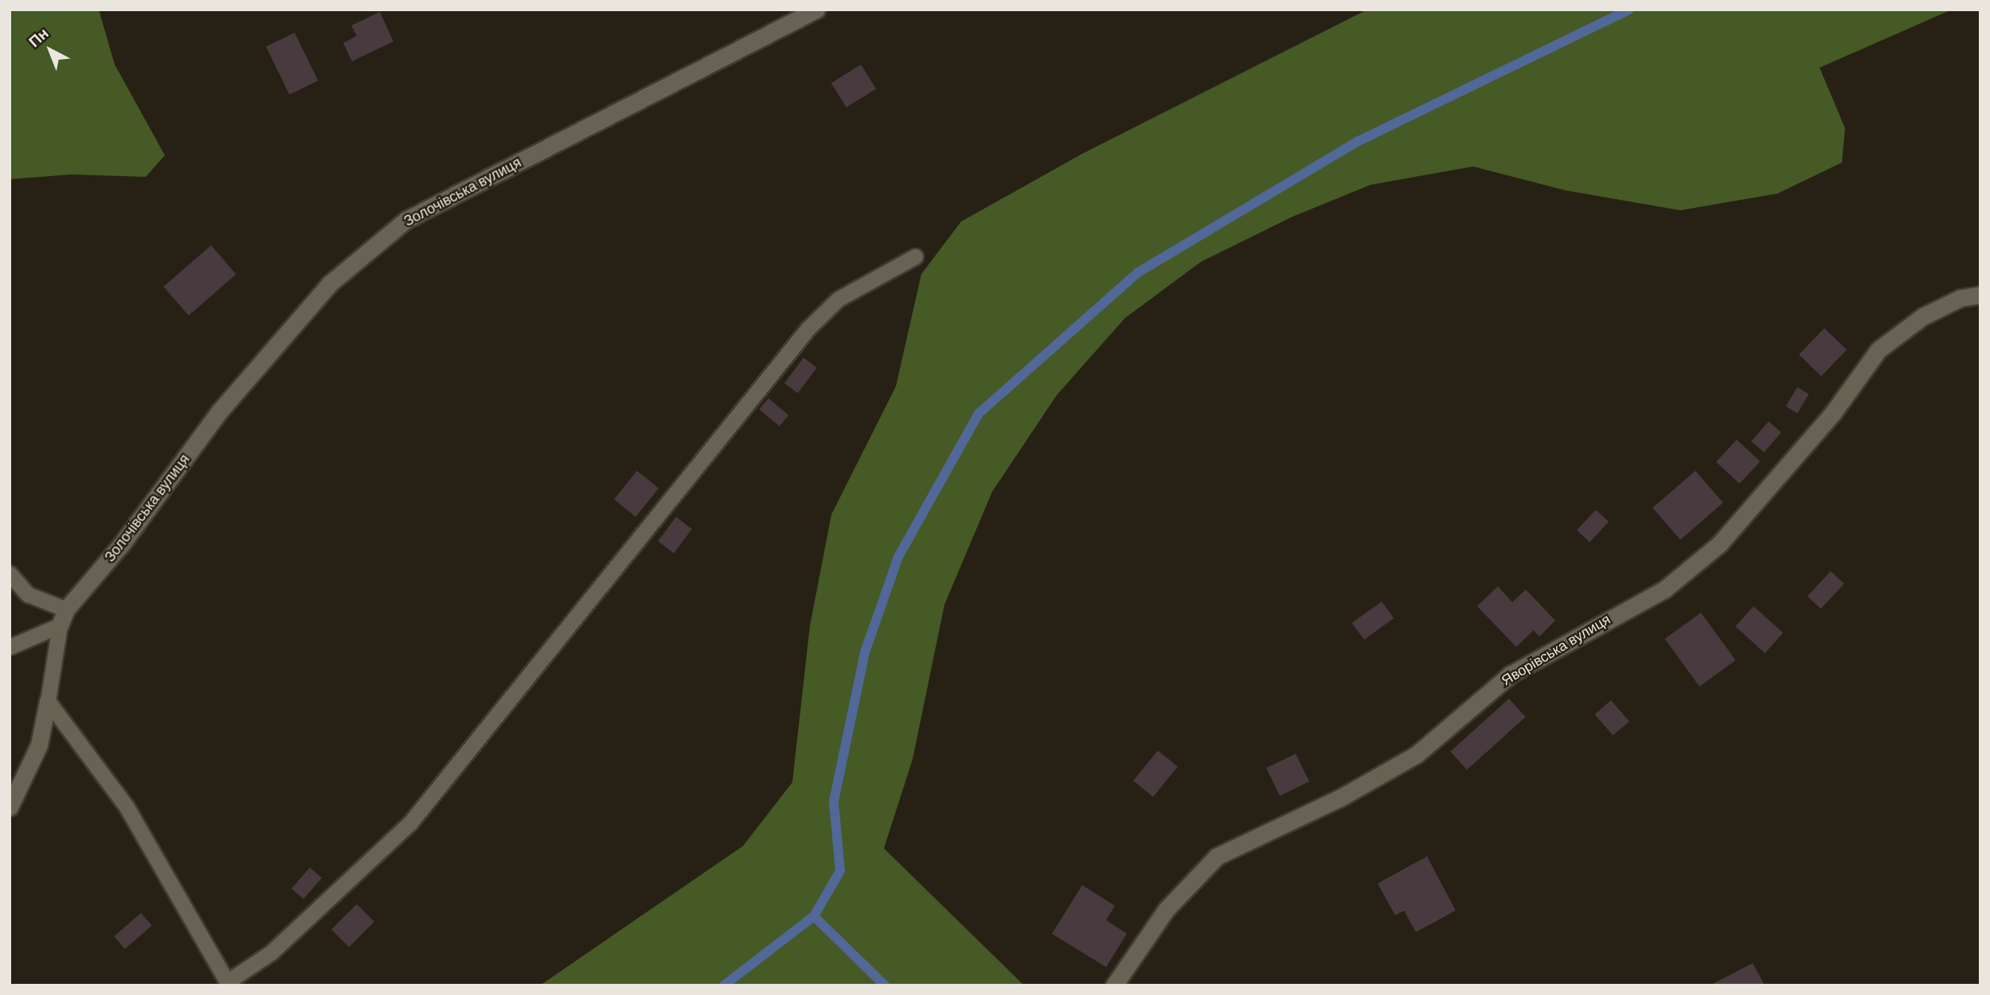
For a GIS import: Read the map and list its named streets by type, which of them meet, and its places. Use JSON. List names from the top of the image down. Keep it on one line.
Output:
{"streets":{"street":["Золочівська вулиця","Яворівська вулиця"]},"north":"top left"}
